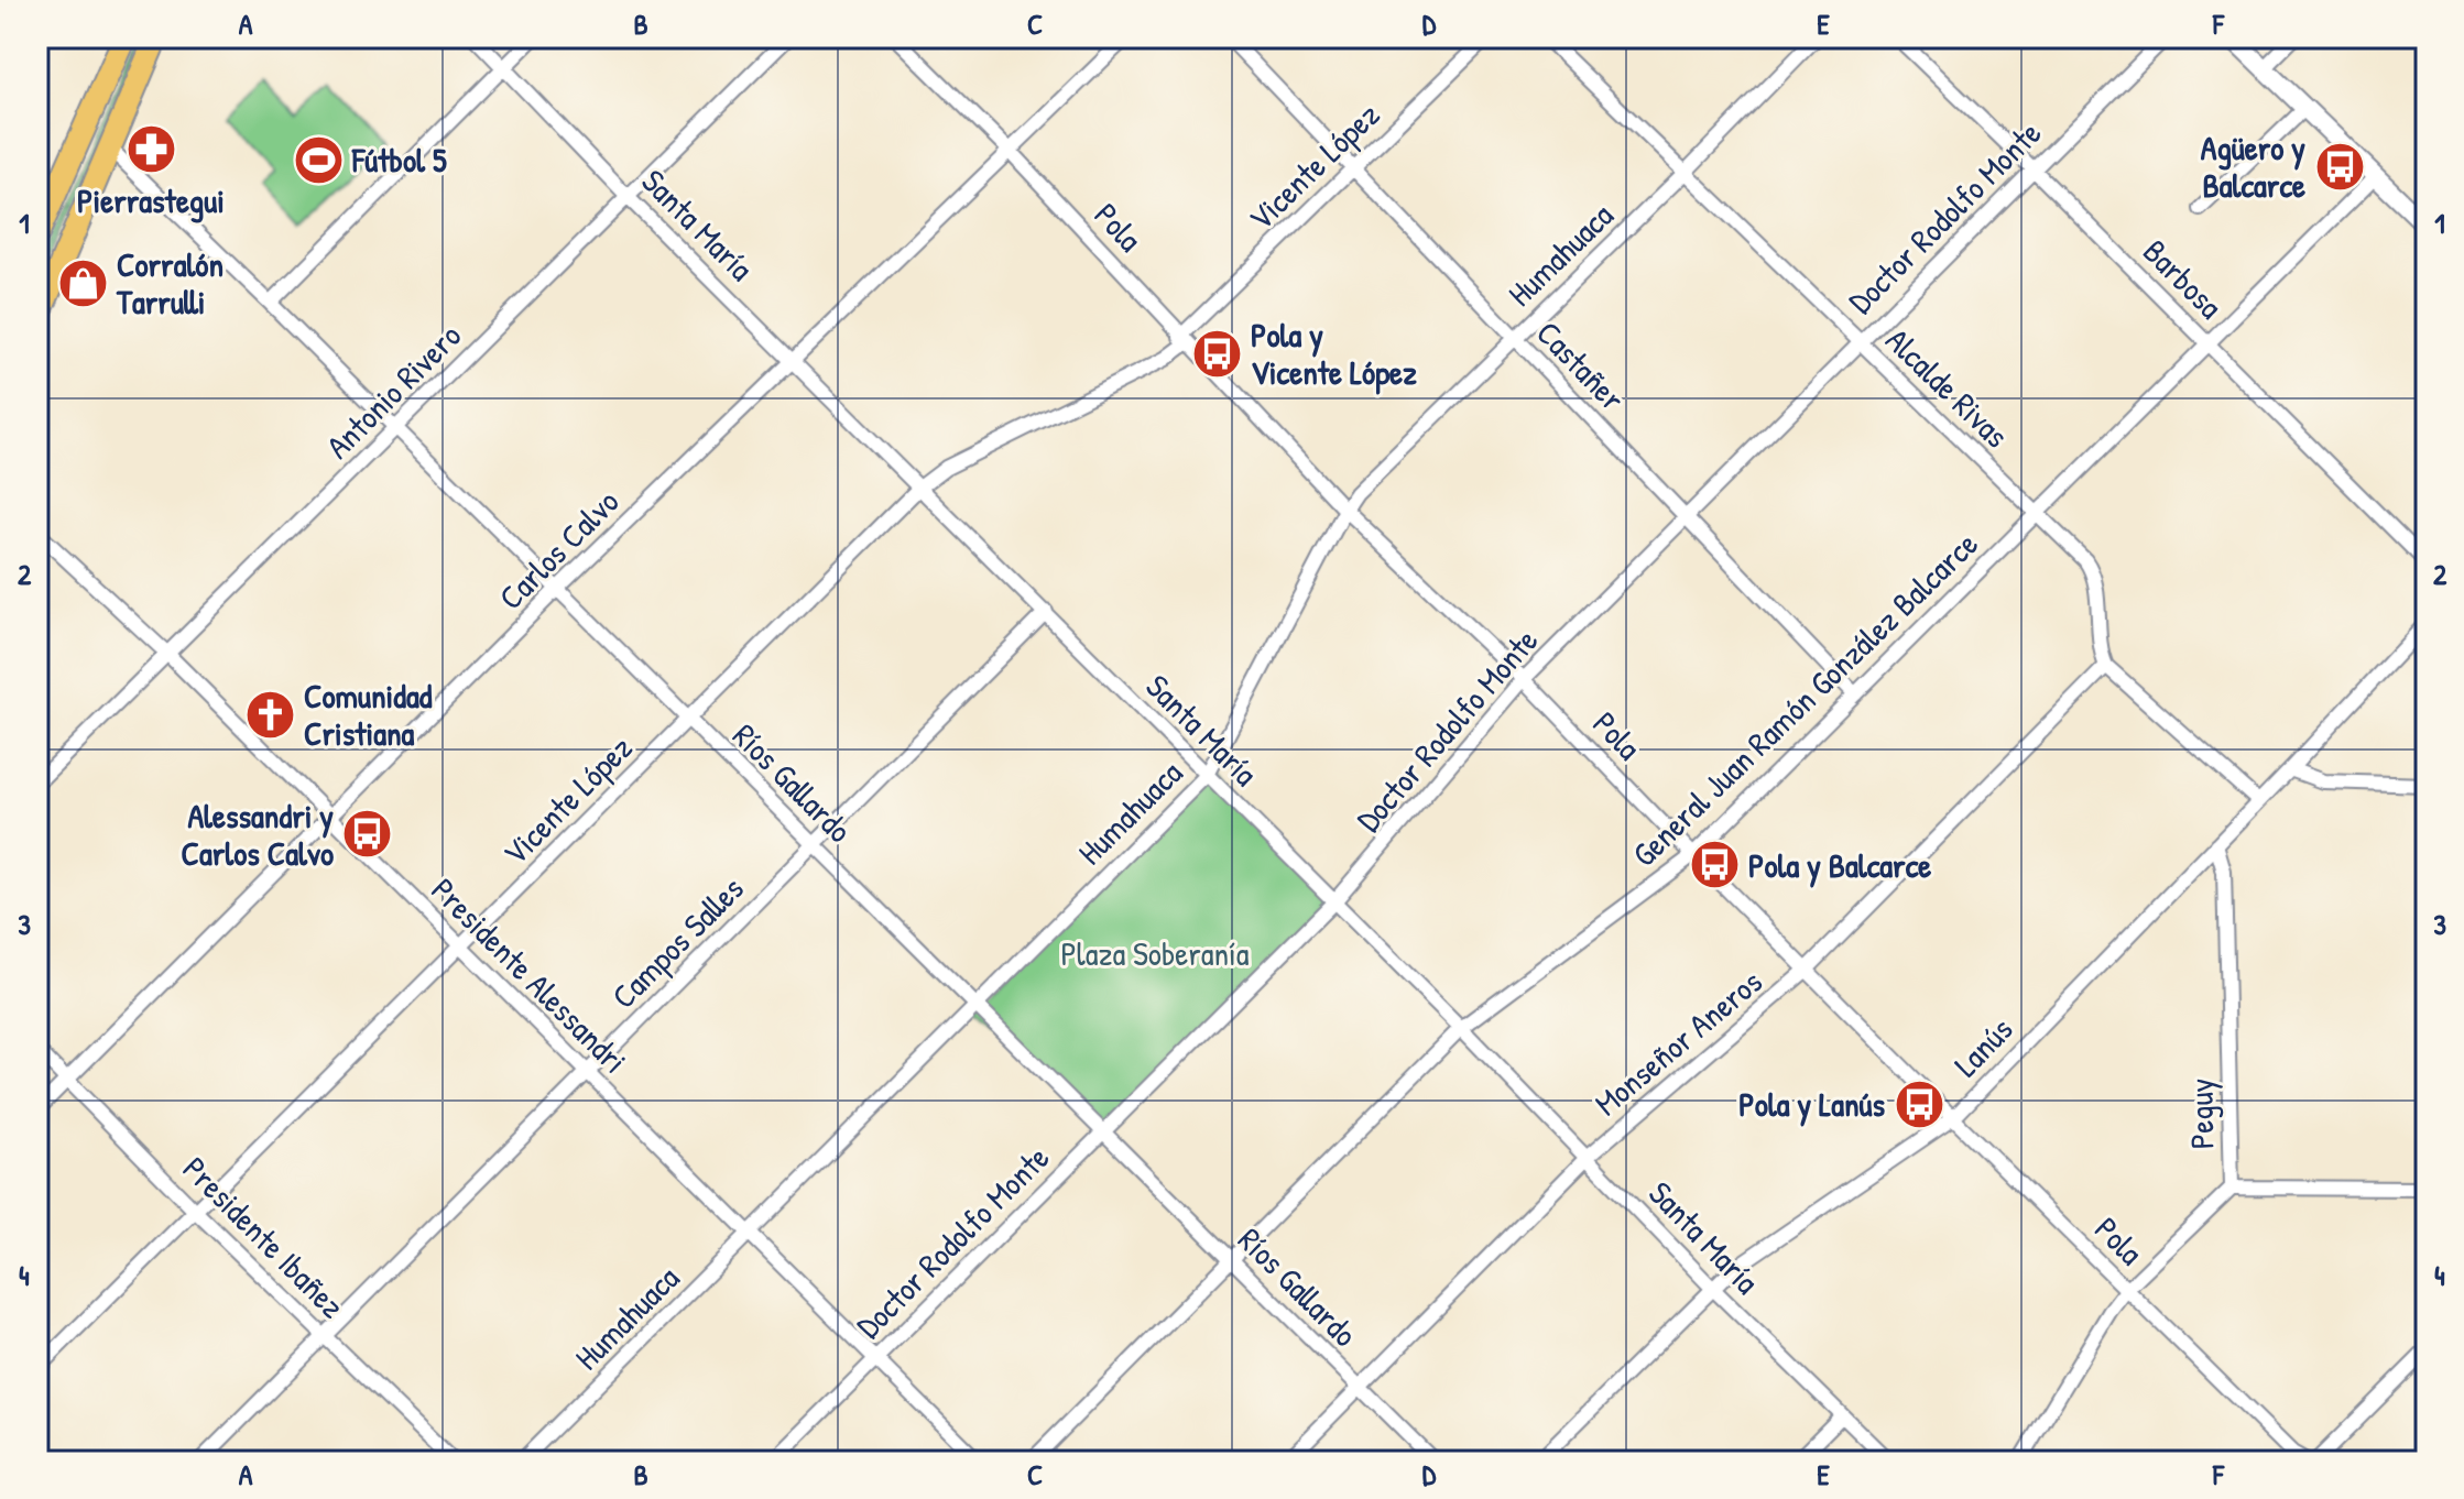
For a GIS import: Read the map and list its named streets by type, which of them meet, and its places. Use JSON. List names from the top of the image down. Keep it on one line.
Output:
{"streets":{"street":["Vicente López","Doctor Rodolfo Monte","Santa María","Pola","Humahuaca","Barbosa","Castañer","Alcalde Rivas","Antonio Rivero","Carlos Calvo","General Juan Ramón González Balcarce","Ríos Gallardo","Campos Salles","Presidente Alessandri","Monseñor Aneros","Lanús","Peguy","Presidente Ibañez"]},"crossings":[["Vicente López","Santa María"],["Vicente López","Pola"],["Vicente López","Castañer"],["Vicente López","Ríos Gallardo"],["Vicente López","Presidente Alessandri"],["Vicente López","Presidente Ibañez"],["Doctor Rodolfo Monte","Santa María"],["Doctor Rodolfo Monte","Pola"],["Doctor Rodolfo Monte","Barbosa"],["Doctor Rodolfo Monte","Castañer"],["Doctor Rodolfo Monte","Alcalde Rivas"],["Doctor Rodolfo Monte","Ríos Gallardo"],["Doctor Rodolfo Monte","Presidente Alessandri"],["Santa María","Humahuaca"],["Santa María","Antonio Rivero"],["Santa María","Carlos Calvo"],["Santa María","General Juan Ramón González Balcarce"],["Santa María","Campos Salles"],["Santa María","Monseñor Aneros"],["Santa María","Lanús"],["Pola","Humahuaca"],["Pola","Carlos Calvo"],["Pola","General Juan Ramón González Balcarce"],["Pola","Monseñor Aneros"],["Pola","Lanús"],["Humahuaca","Castañer"],["Humahuaca","Alcalde Rivas"],["Humahuaca","Ríos Gallardo"],["Humahuaca","Presidente Alessandri"],["Barbosa","General Juan Ramón González Balcarce"],["Castañer","General Juan Ramón González Balcarce"],["Alcalde Rivas","General Juan Ramón González Balcarce"],["Alcalde Rivas","Monseñor Aneros"],["Antonio Rivero","Ríos Gallardo"],["Antonio Rivero","Presidente Alessandri"],["Carlos Calvo","Ríos Gallardo"],["Carlos Calvo","Presidente Alessandri"],["Carlos Calvo","Presidente Ibañez"],["General Juan Ramón González Balcarce","Ríos Gallardo"],["Ríos Gallardo","Campos Salles"],["Ríos Gallardo","Monseñor Aneros"],["Campos Salles","Presidente Alessandri"],["Campos Salles","Presidente Ibañez"],["Lanús","Peguy"]],"parks":["Plaza Soberanía"],"places":{"pharmacy":["Pierrastegui"],"sports":["Fútbol 5"],"bus stop":["Agüero y Balcarce","Pola y Vicente López","Alessandri y Carlos Calvo","Pola y Balcarce","Pola y Lanús"],"shop":["Corralón Tarrulli"],"church":["Comunidad Cristiana"]},"grid":{"columns":["A","B","C","D","E","F"],"rows":["1","2","3","4"]}}
